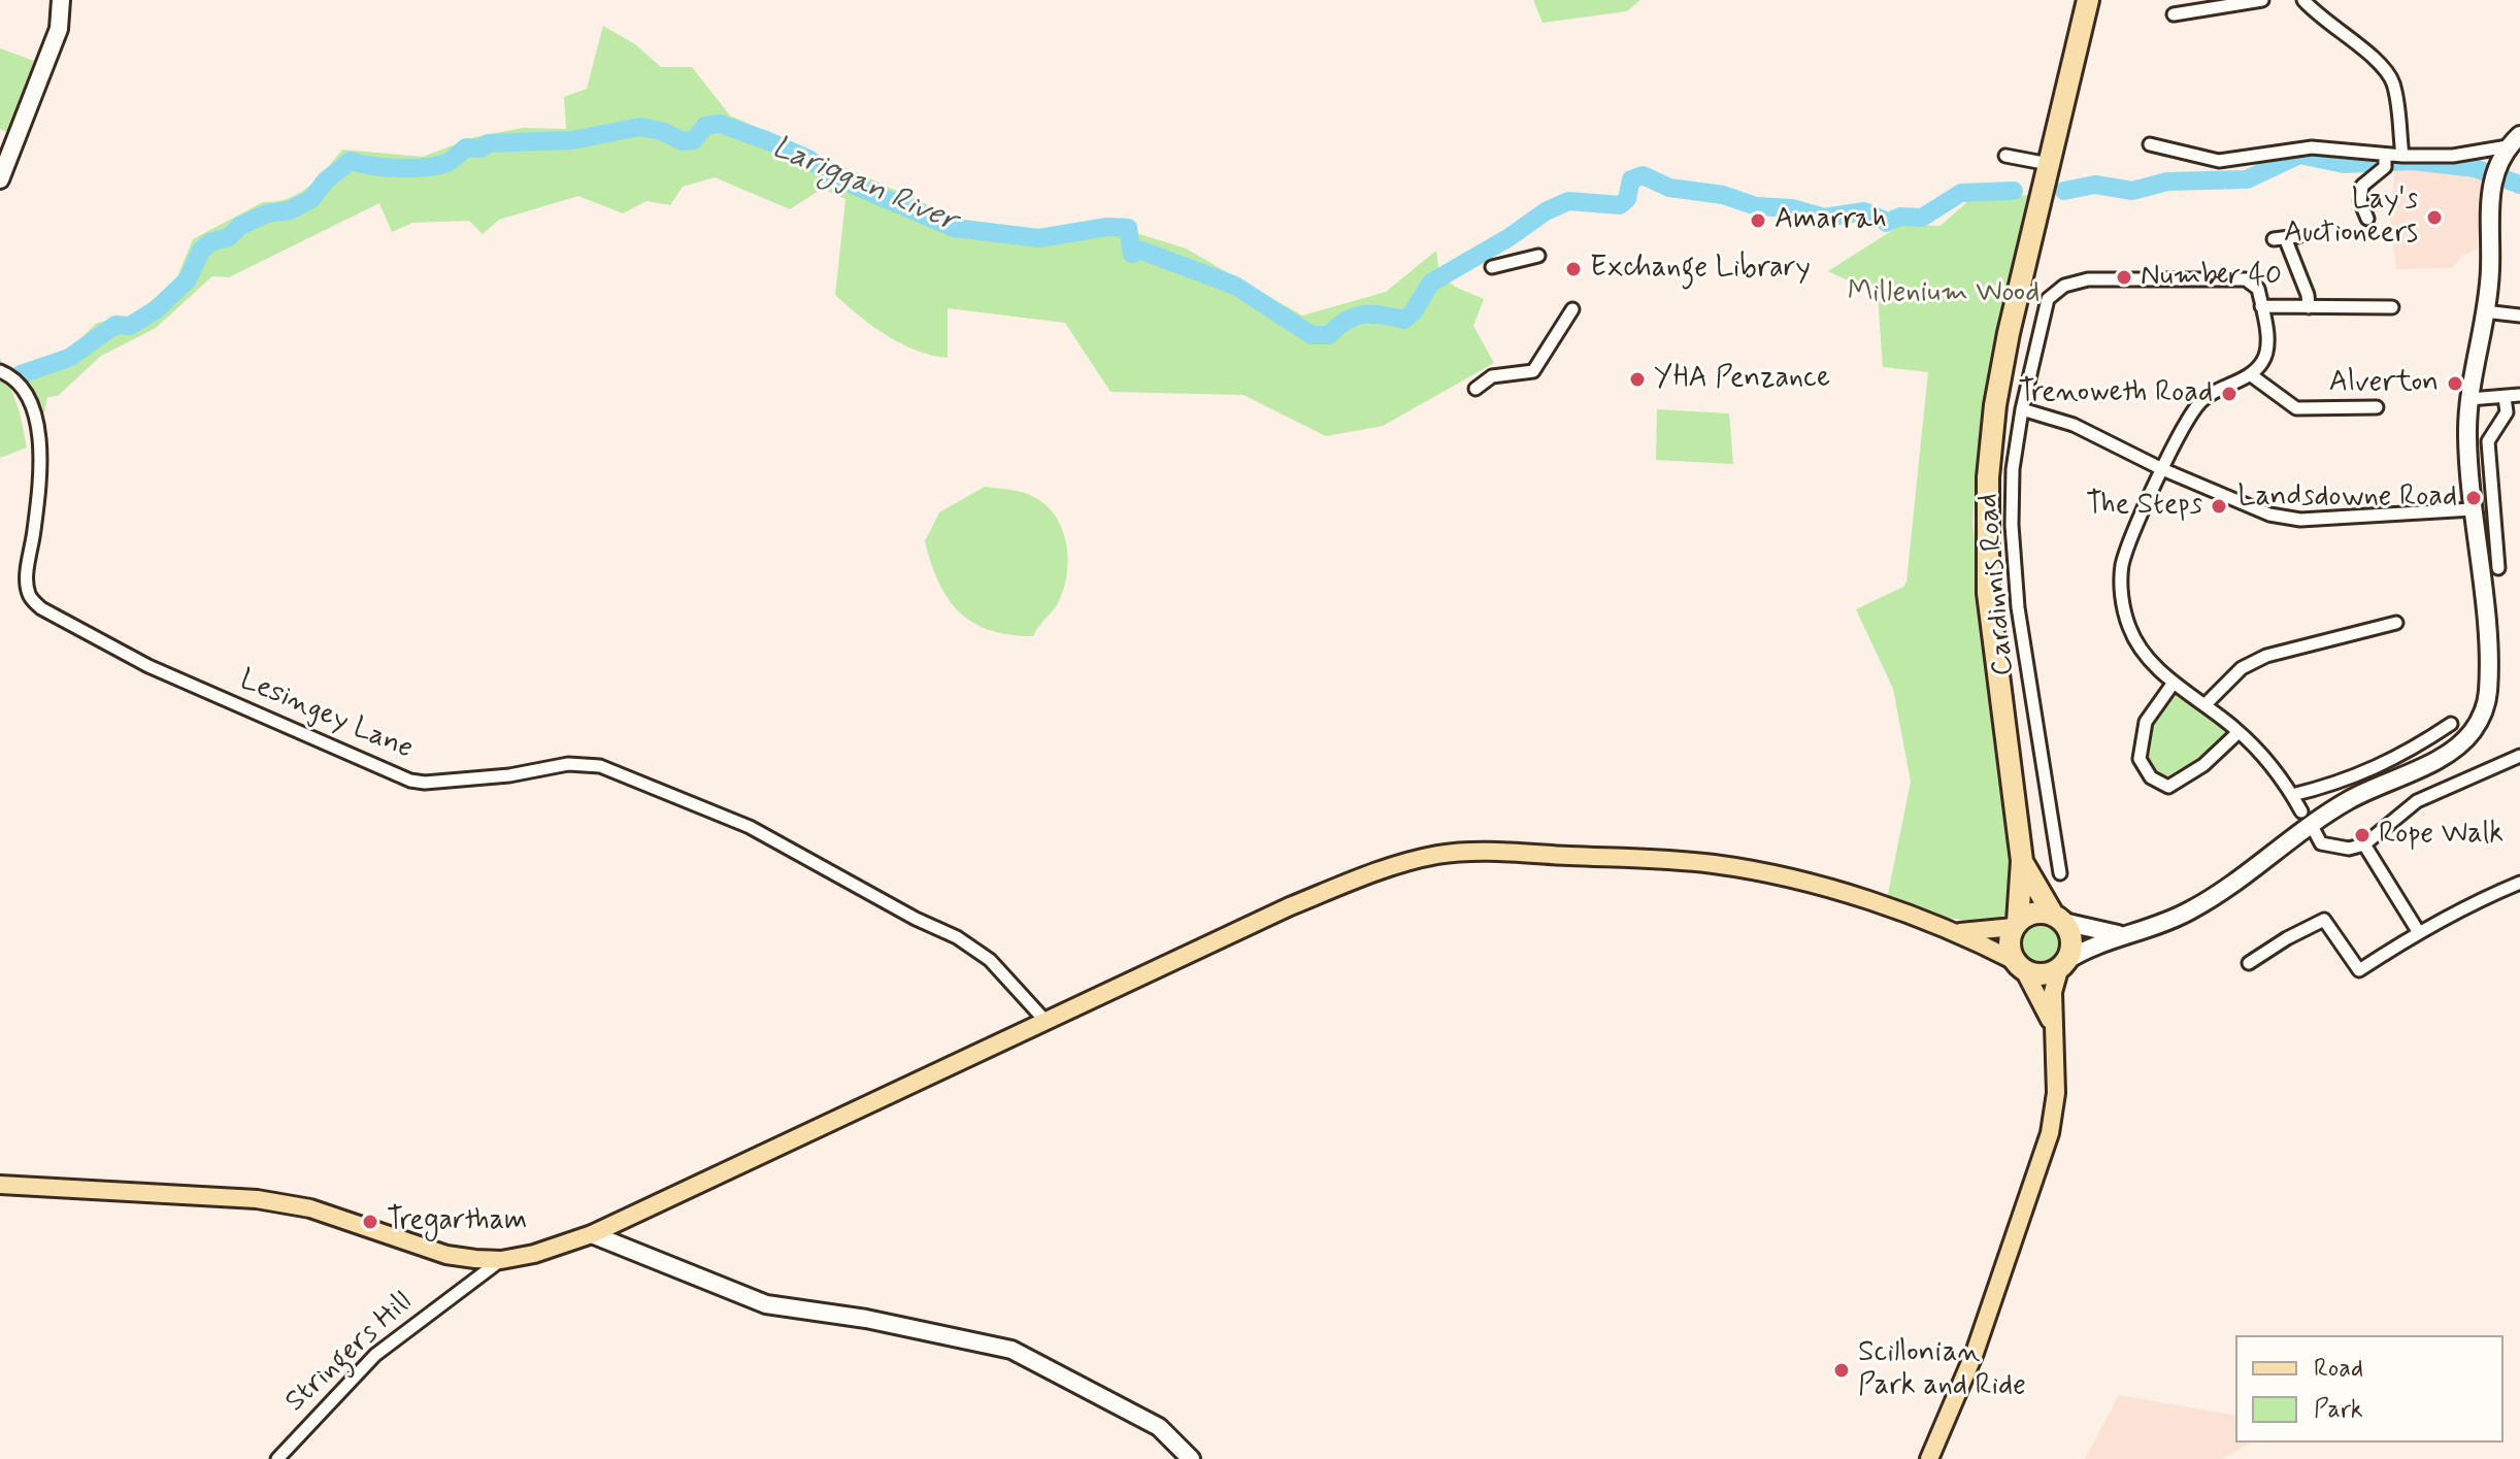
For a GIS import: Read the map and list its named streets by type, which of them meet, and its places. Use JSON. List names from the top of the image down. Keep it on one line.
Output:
{"streets":{"street":["Cardinnis Road","Lesingey Lane","Stringers Hill"]},"water":["Lariggan River"],"parks":["Millenium Wood"],"places":["Lay's Auctioneers","Amarrah","Exchange Library","Number 40","YHA Penzance","Alverton","Trenoweth Road","Landsdowne Road","The Steps","Rope Walk","Tregartham","Scillonian Park and Ride"],"legend":["Road","Park"]}
